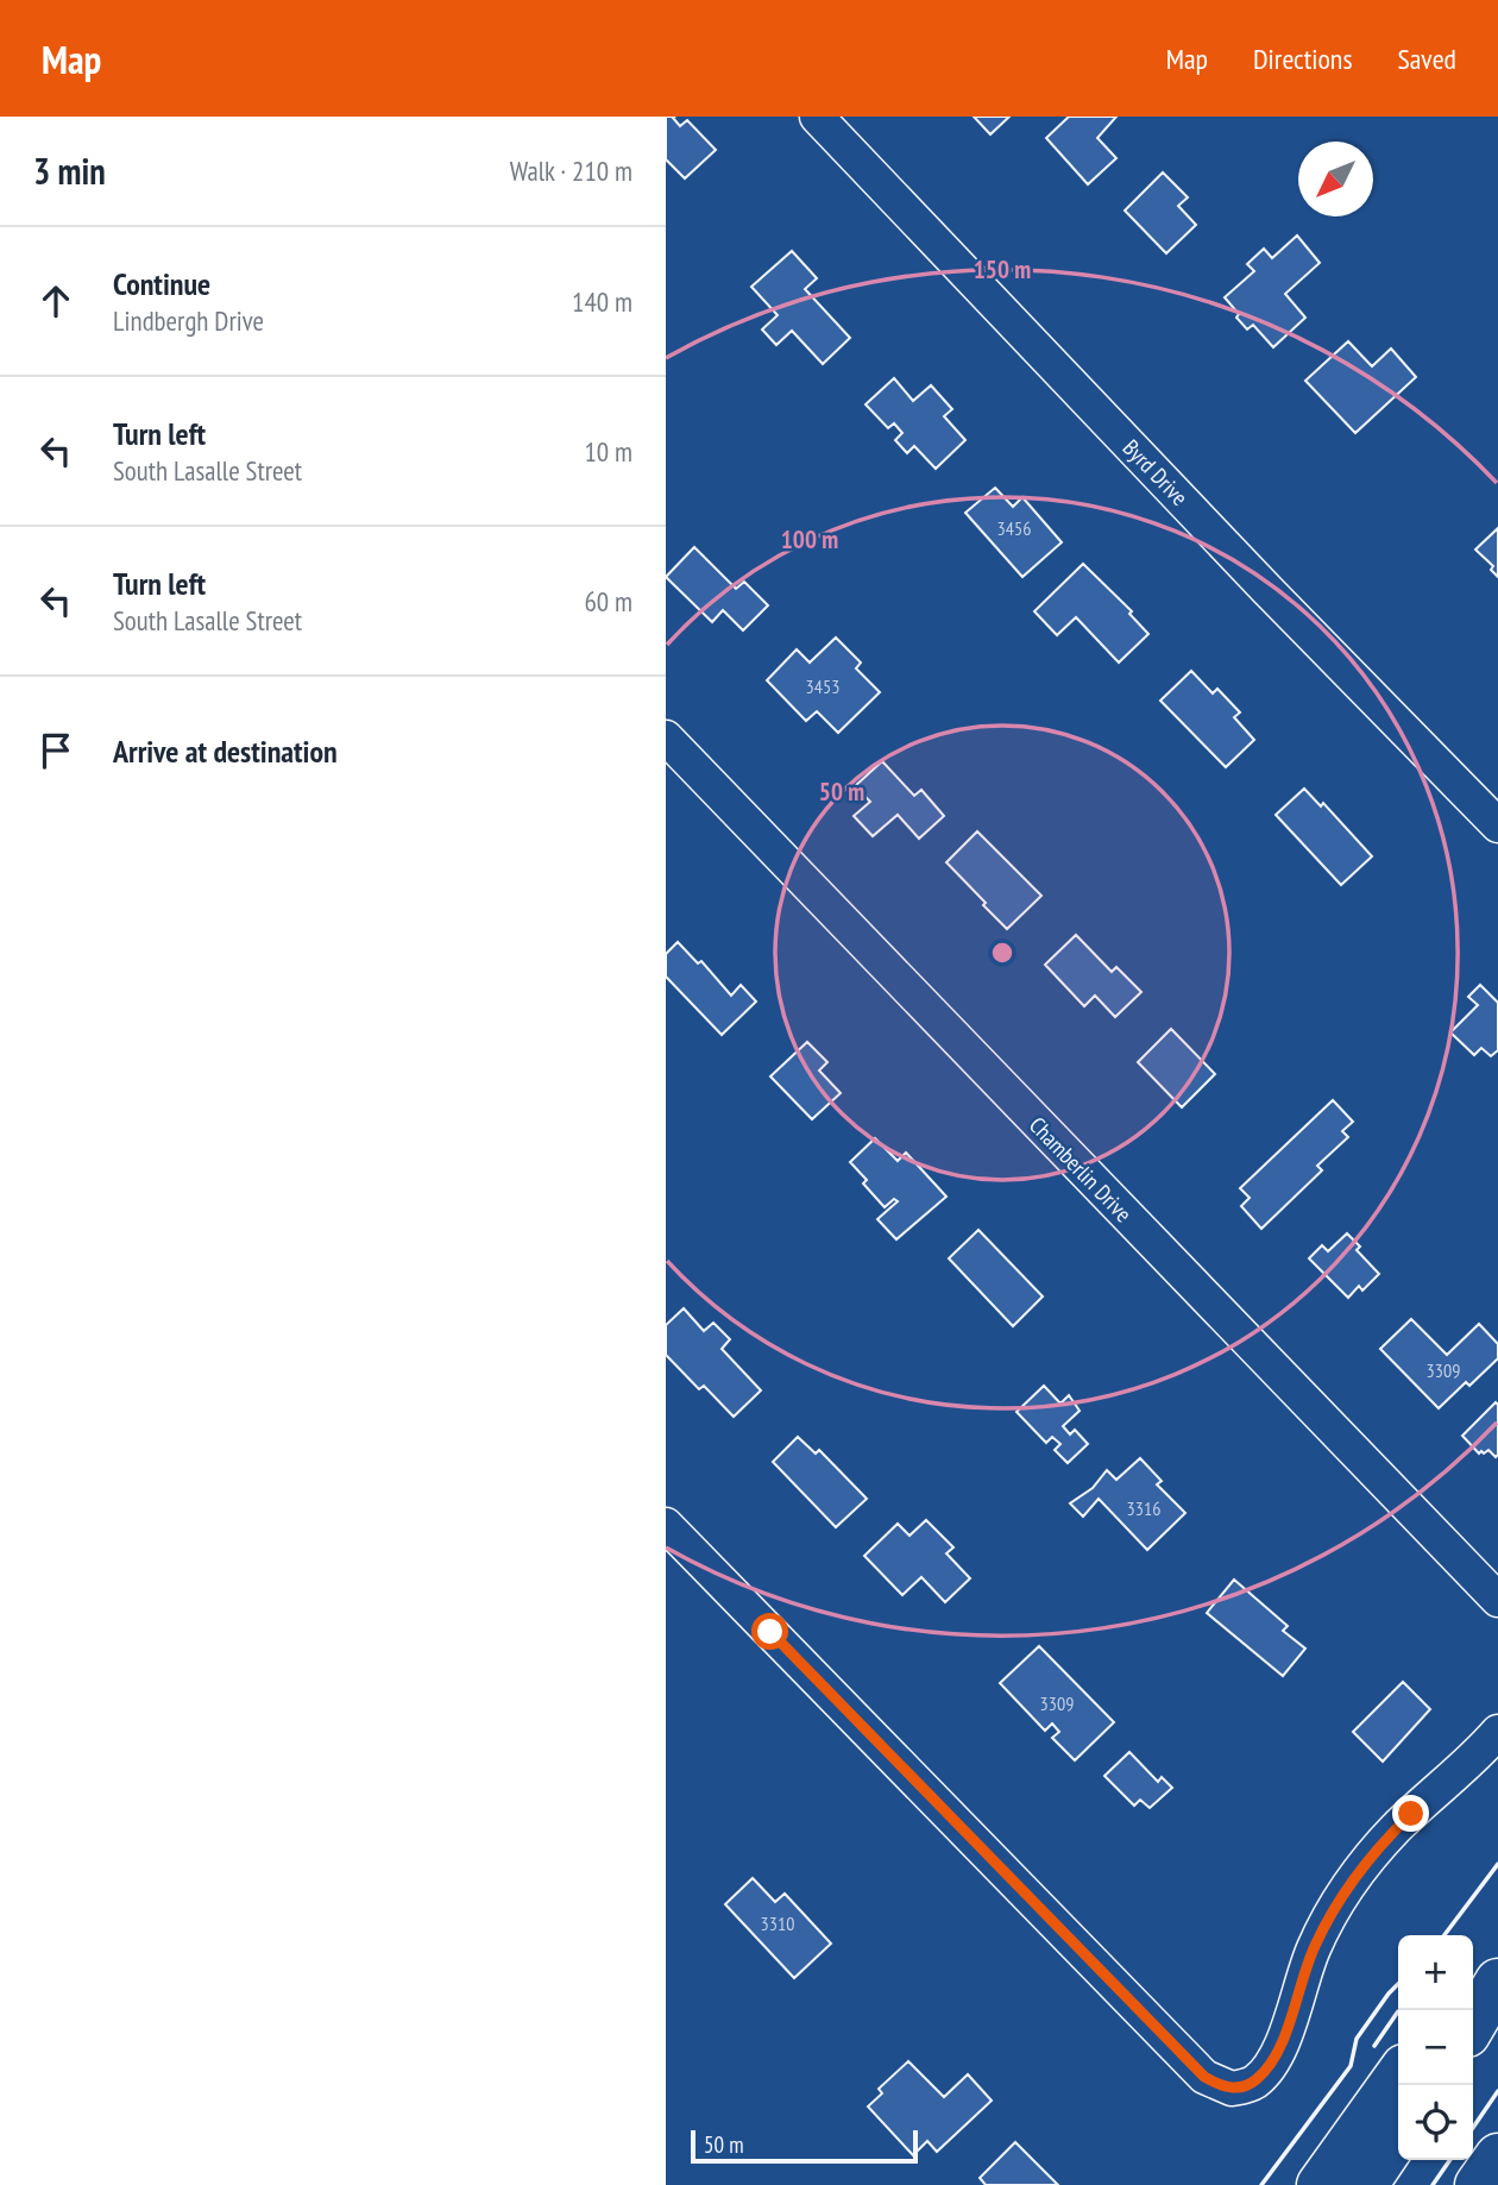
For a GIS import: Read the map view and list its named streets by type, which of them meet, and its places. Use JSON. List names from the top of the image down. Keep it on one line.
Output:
{"streets":{"street":["Byrd Drive","Chamberlin Drive"]},"house_numbers":["3456","3453","3309","3316","3309","3310"],"scale_bar":"50 m","north":"bottom left","page":{"header":"Map","nav":["Map","Directions","Saved"],"heading":["3 min","Walk · 210 m"],"list":[["Continue","Lindbergh Drive","140 m"],["Turn left","South Lasalle Street","10 m"],["Turn left","South Lasalle Street","60 m"],"Arrive at destination"],"map_buttons":["+","−"],"scale":"50 m"},"rings":["150 m","100 m","50 m"]}
